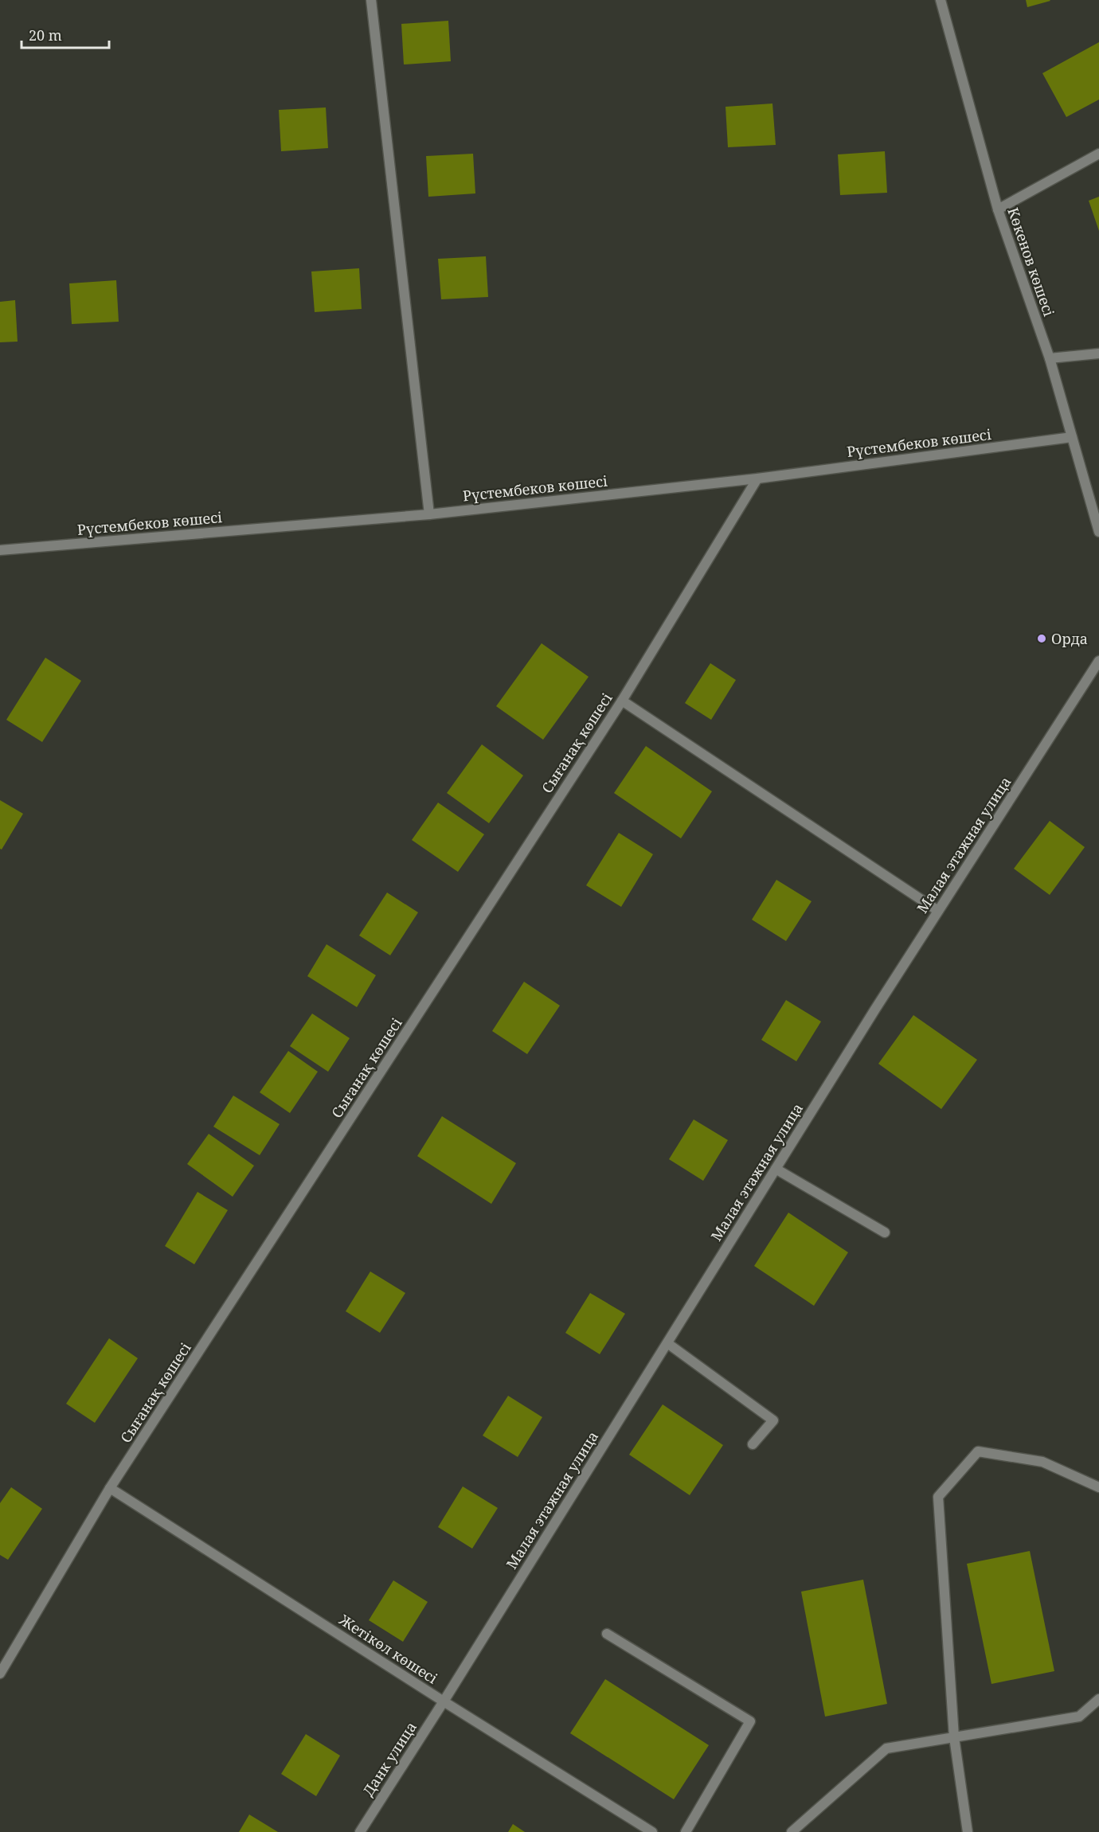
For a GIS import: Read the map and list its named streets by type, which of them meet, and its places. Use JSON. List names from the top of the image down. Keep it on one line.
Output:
{"streets":{"street":["Көкенов көшесі","Рүстембеков көшесі","Сығанақ көшесі","Малая этажная улица","Жетікөл көшесі","Данк улица"]},"crossings":[["Көкенов көшесі","Рүстембеков көшесі"],["Рүстембеков көшесі","Сығанақ көшесі"],["Сығанақ көшесі","Жетікөл көшесі"],["Малая этажная улица","Жетікөл көшесі"],["Малая этажная улица","Данк улица"],["Жетікөл көшесі","Данк улица"]],"places":["Орда"],"scale_bar":"20 m"}
